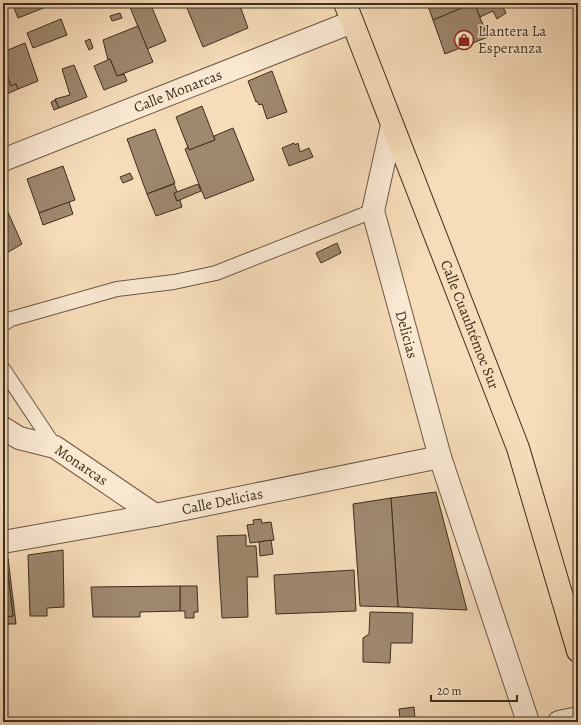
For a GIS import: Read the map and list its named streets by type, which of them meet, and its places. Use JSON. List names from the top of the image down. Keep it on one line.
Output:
{"streets":{"main road":["Calle Cuauhtémoc Sur"],"street":["Calle Monarcas","Delicias","Monarcas","Calle Delicias"]},"crossings":[["Calle Monarcas","Calle Cuauhtémoc Sur"],["Delicias","Calle Delicias"],["Monarcas","Calle Delicias"]],"places":{"shop":["Llantera La Esperanza"]},"scale_bar":"20 m"}
